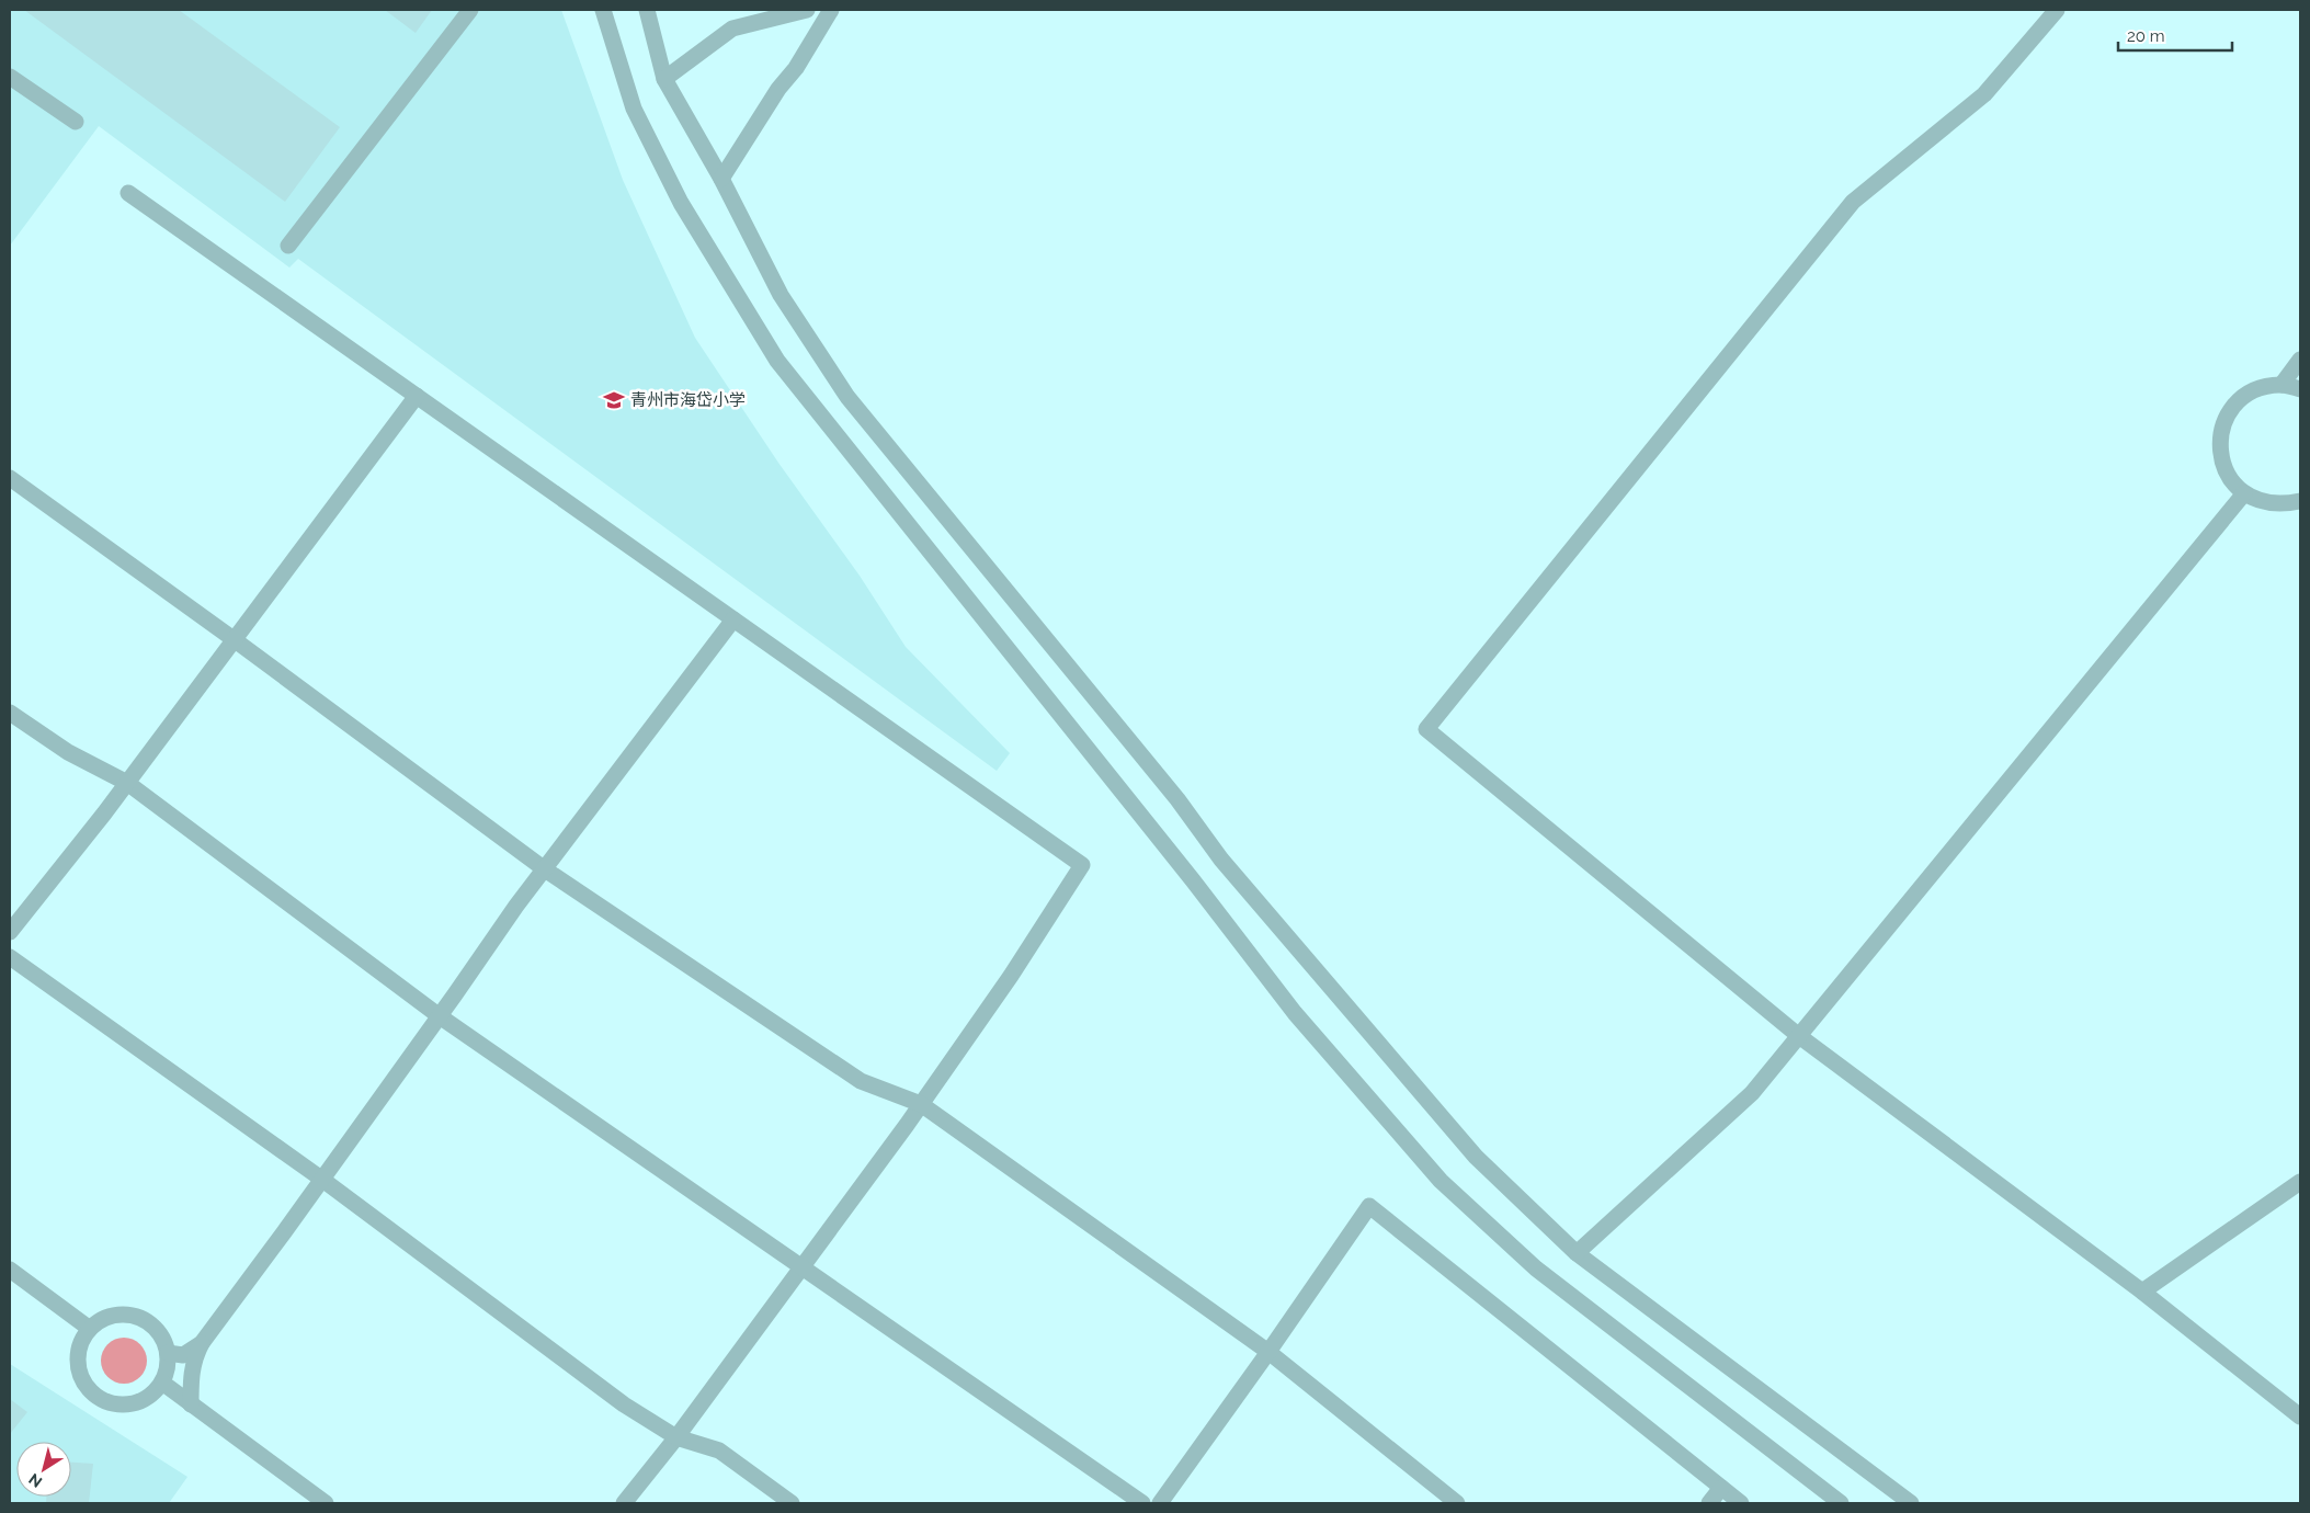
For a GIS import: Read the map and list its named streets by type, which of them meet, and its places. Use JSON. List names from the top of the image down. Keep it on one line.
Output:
{"places":{"school or university":["青州市海岱小学"]},"scale_bar":"20 m","north":"bottom left"}
